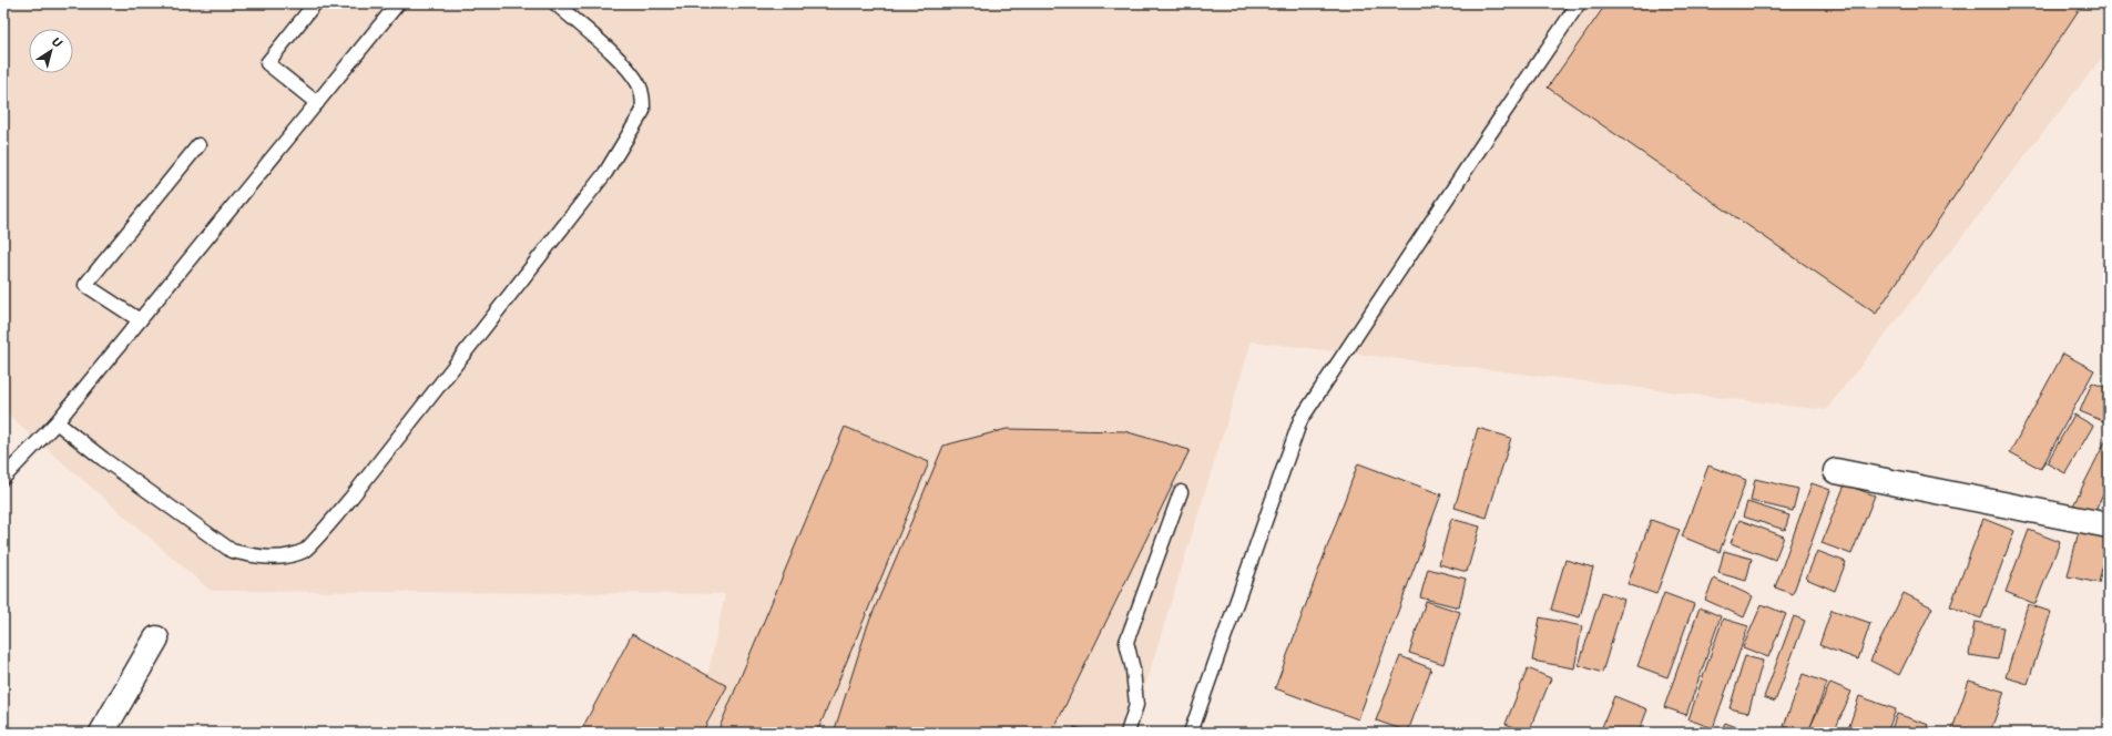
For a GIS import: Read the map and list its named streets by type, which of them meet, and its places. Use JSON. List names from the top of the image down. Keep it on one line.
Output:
{"north":"top right"}
